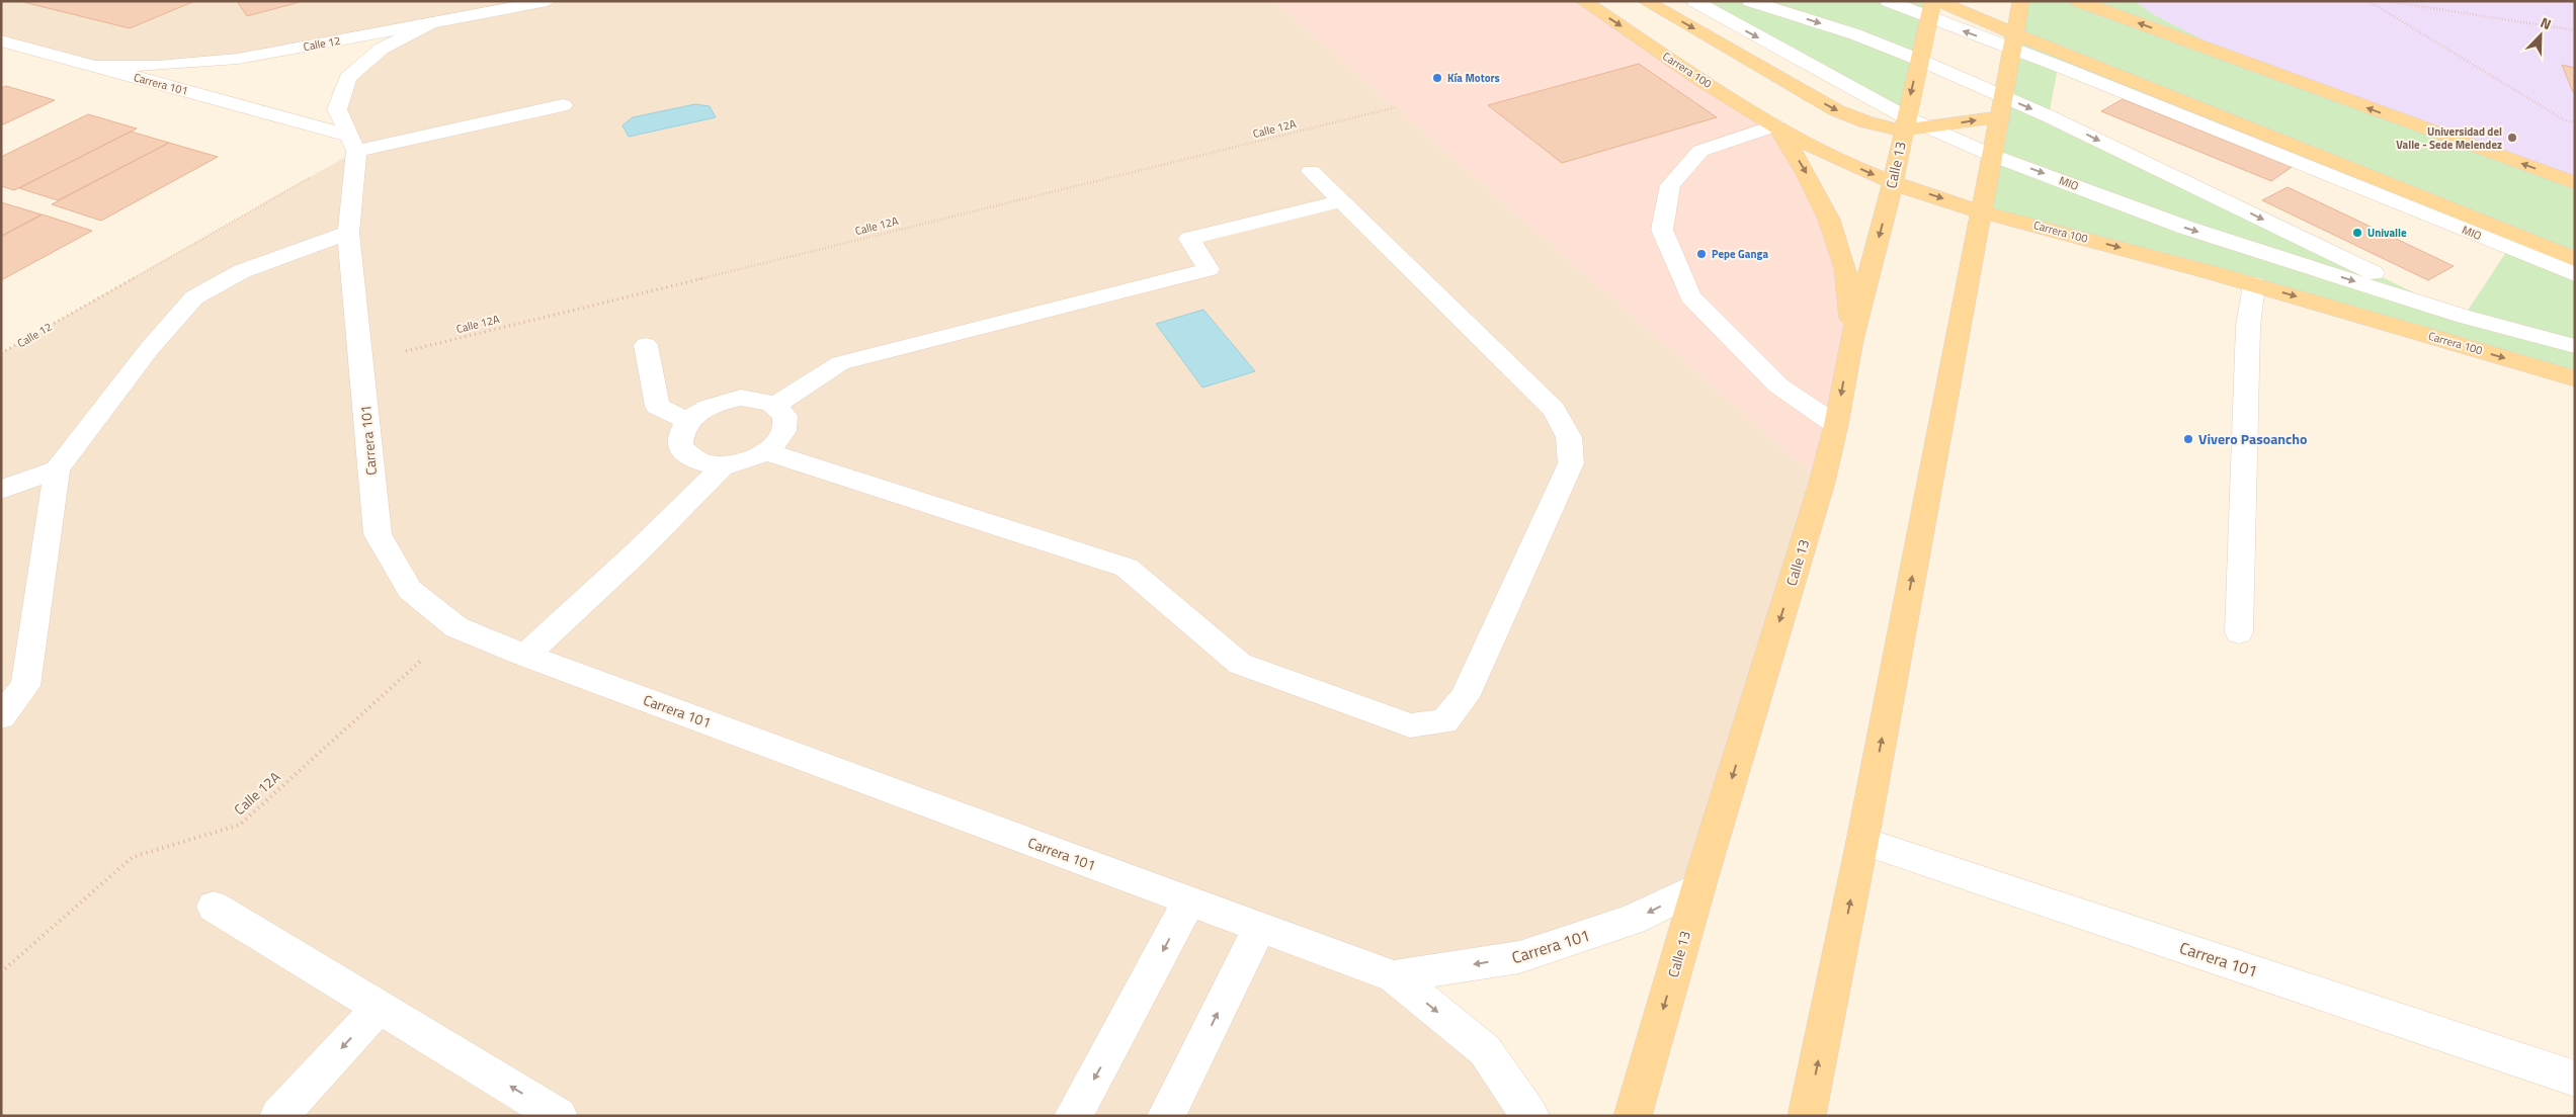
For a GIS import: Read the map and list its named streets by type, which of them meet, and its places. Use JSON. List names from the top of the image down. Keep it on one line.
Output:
{"streets":{"main road":["Carrera 100","Calle 13"],"street":["Calle 12","Carrera 101","MIO"],"path":["Calle 12A"]},"crossings":[["Calle 12","Carrera 101"],["Carrera 100","Calle 13"],["Carrera 101","Calle 12A"],["Carrera 101","Calle 13"],["Calle 13","MIO"]],"places":["Kía Motors","Universidad del Valle - Sede Melendez","Univalle","Pepe Ganga","Vivero Pasoancho"],"north":"top right"}
